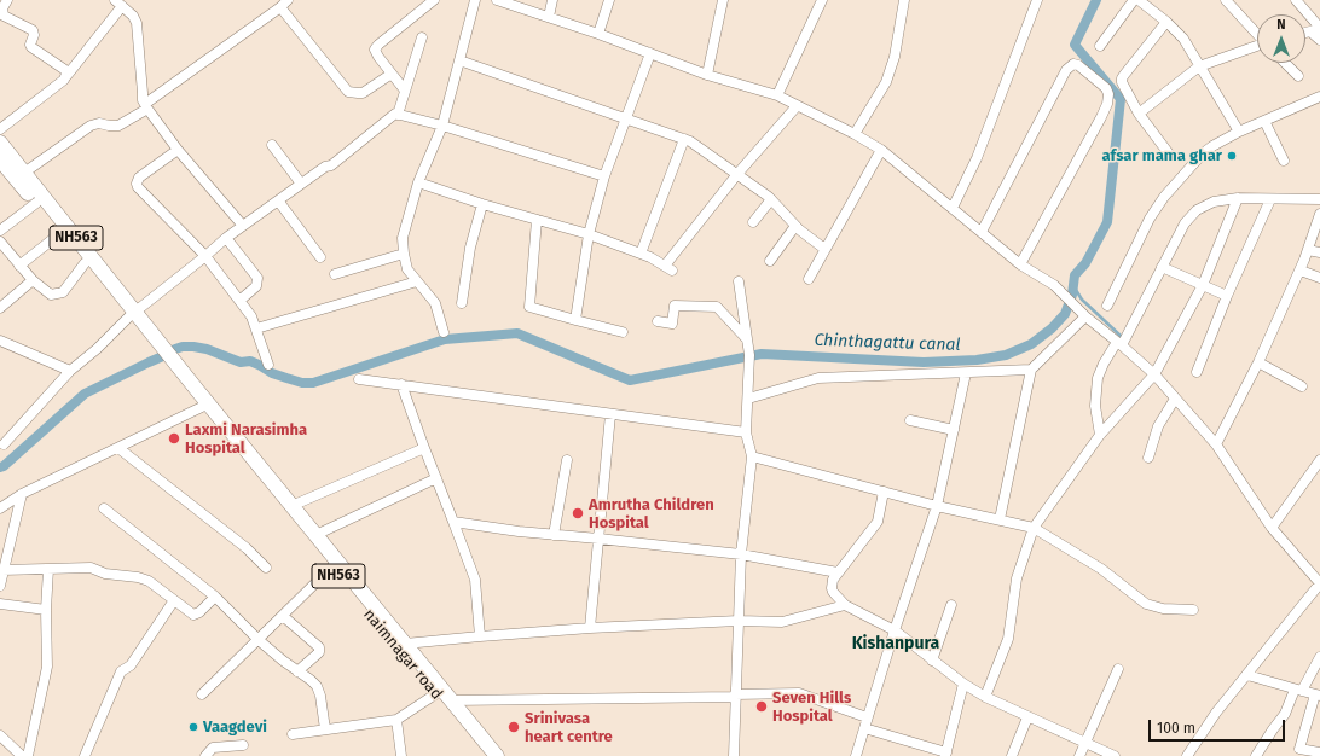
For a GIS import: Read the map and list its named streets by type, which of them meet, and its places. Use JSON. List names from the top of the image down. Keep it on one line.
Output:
{"streets":{"highway":["NH563","naimnagar road"]},"crossings":[["NH563","naimnagar road"]],"districts":["Kishanpura"],"water":["Chinthagattu canal"],"places":["afsar mama ghar","Laxmi Narasimha Hospital","Amrutha Children Hospital","Seven Hills Hospital","Vaagdevi","Srinivasa heart centre"],"scale_bar":"100 m","north":"top"}
